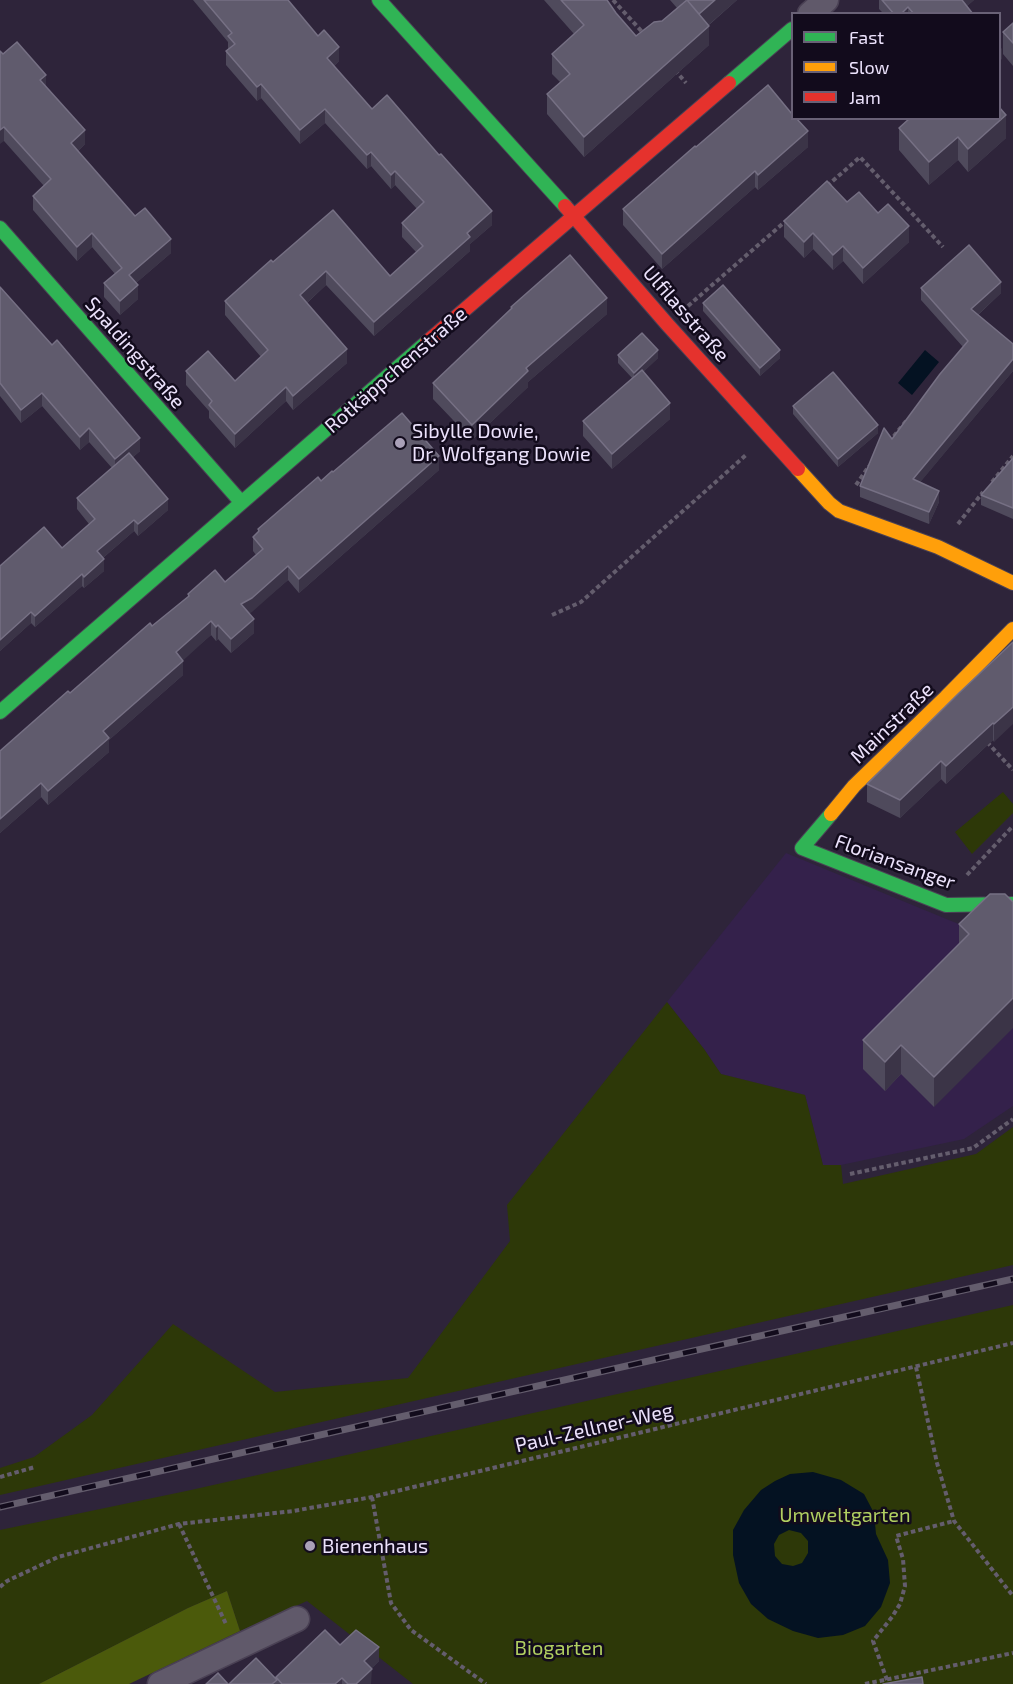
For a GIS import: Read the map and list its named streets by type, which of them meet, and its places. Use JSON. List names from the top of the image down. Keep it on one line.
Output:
{"streets":{"street":["Ulfilasstraße","Spaldingstraße","Rotkäppchenstraße","Mainstraße","Floriansanger"],"path":["Paul-Zellner-Weg"]},"crossings":[["Ulfilasstraße","Rotkäppchenstraße"],["Spaldingstraße","Rotkäppchenstraße"],["Mainstraße","Floriansanger"]],"parks":["Umweltgarten","Biogarten"],"places":["Sibylle Dowie, Dr. Wolfgang Dowie","Bienenhaus"],"legend":["Fast","Slow","Jam"]}
